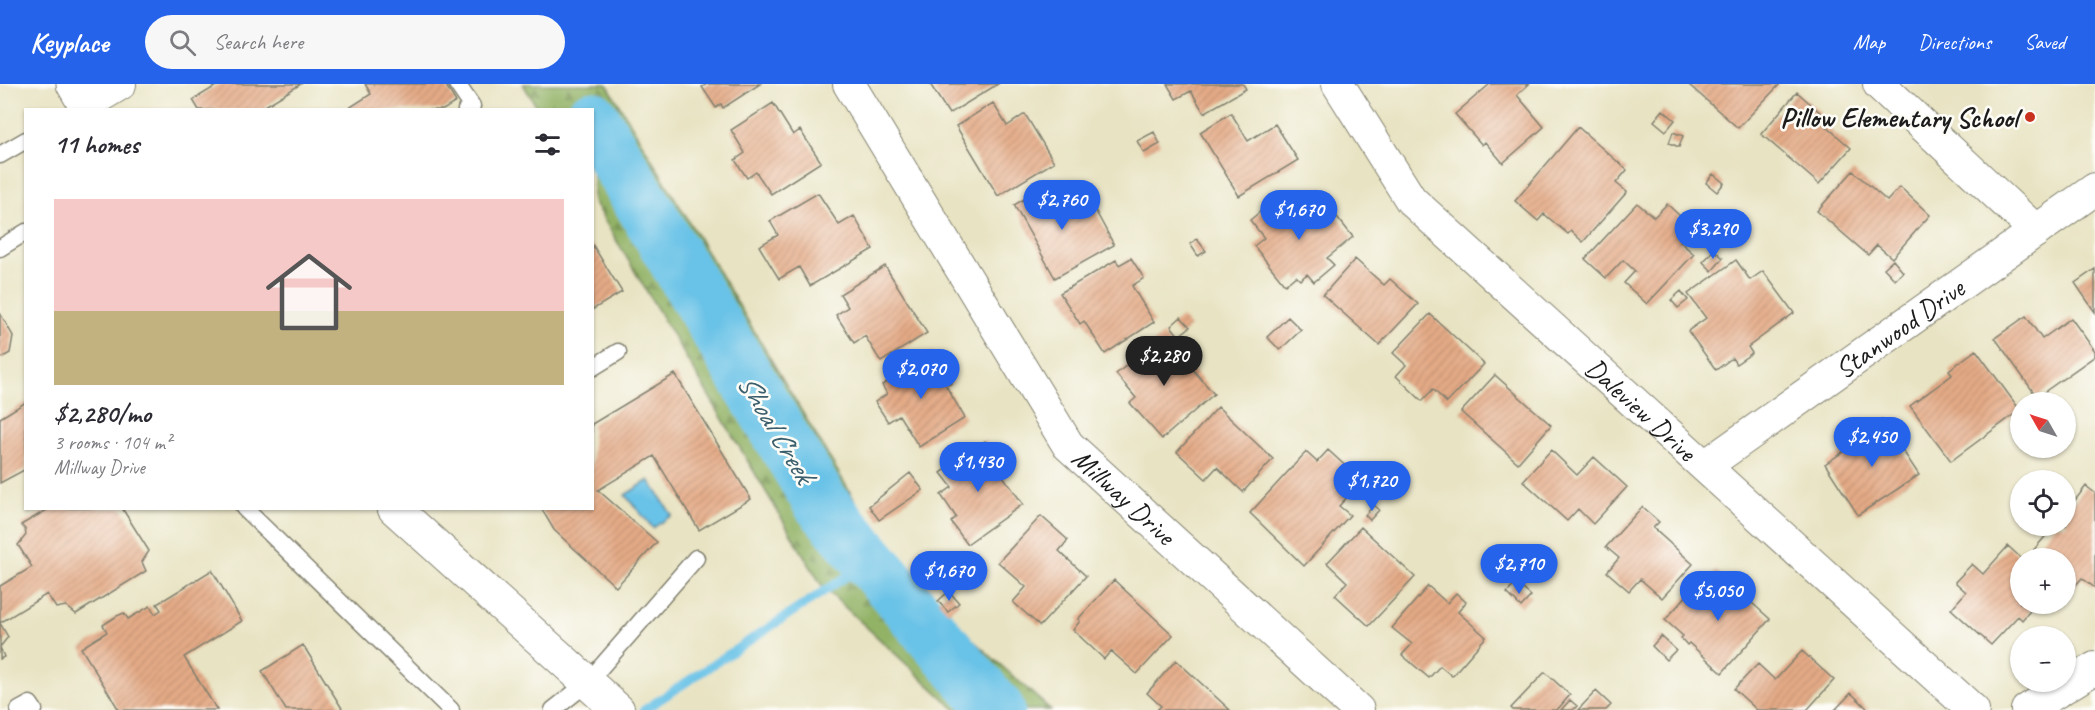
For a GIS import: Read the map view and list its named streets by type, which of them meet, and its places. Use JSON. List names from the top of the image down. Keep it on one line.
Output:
{"streets":{"street":["Stanwood Drive","Daleview Drive","Millway Drive"]},"crossings":[["Stanwood Drive","Daleview Drive"]],"water":["Shoal Creek"],"places":["Pillow Elementary School"],"north":"top left","page":{"header":"Keyplace","search":"Search here","nav":["Map","Directions","Saved"],"heading":"11 homes","price":["$2,760","$1,670","$3,290","$2,280","$2,070","$2,450","$1,430","$1,720","$2,710","$1,670","$5,050"],"list":[{"name":"$2,280/mo","note":"3 rooms · 104 m² · Millway Drive"}],"map_buttons":["+","−"]}}
